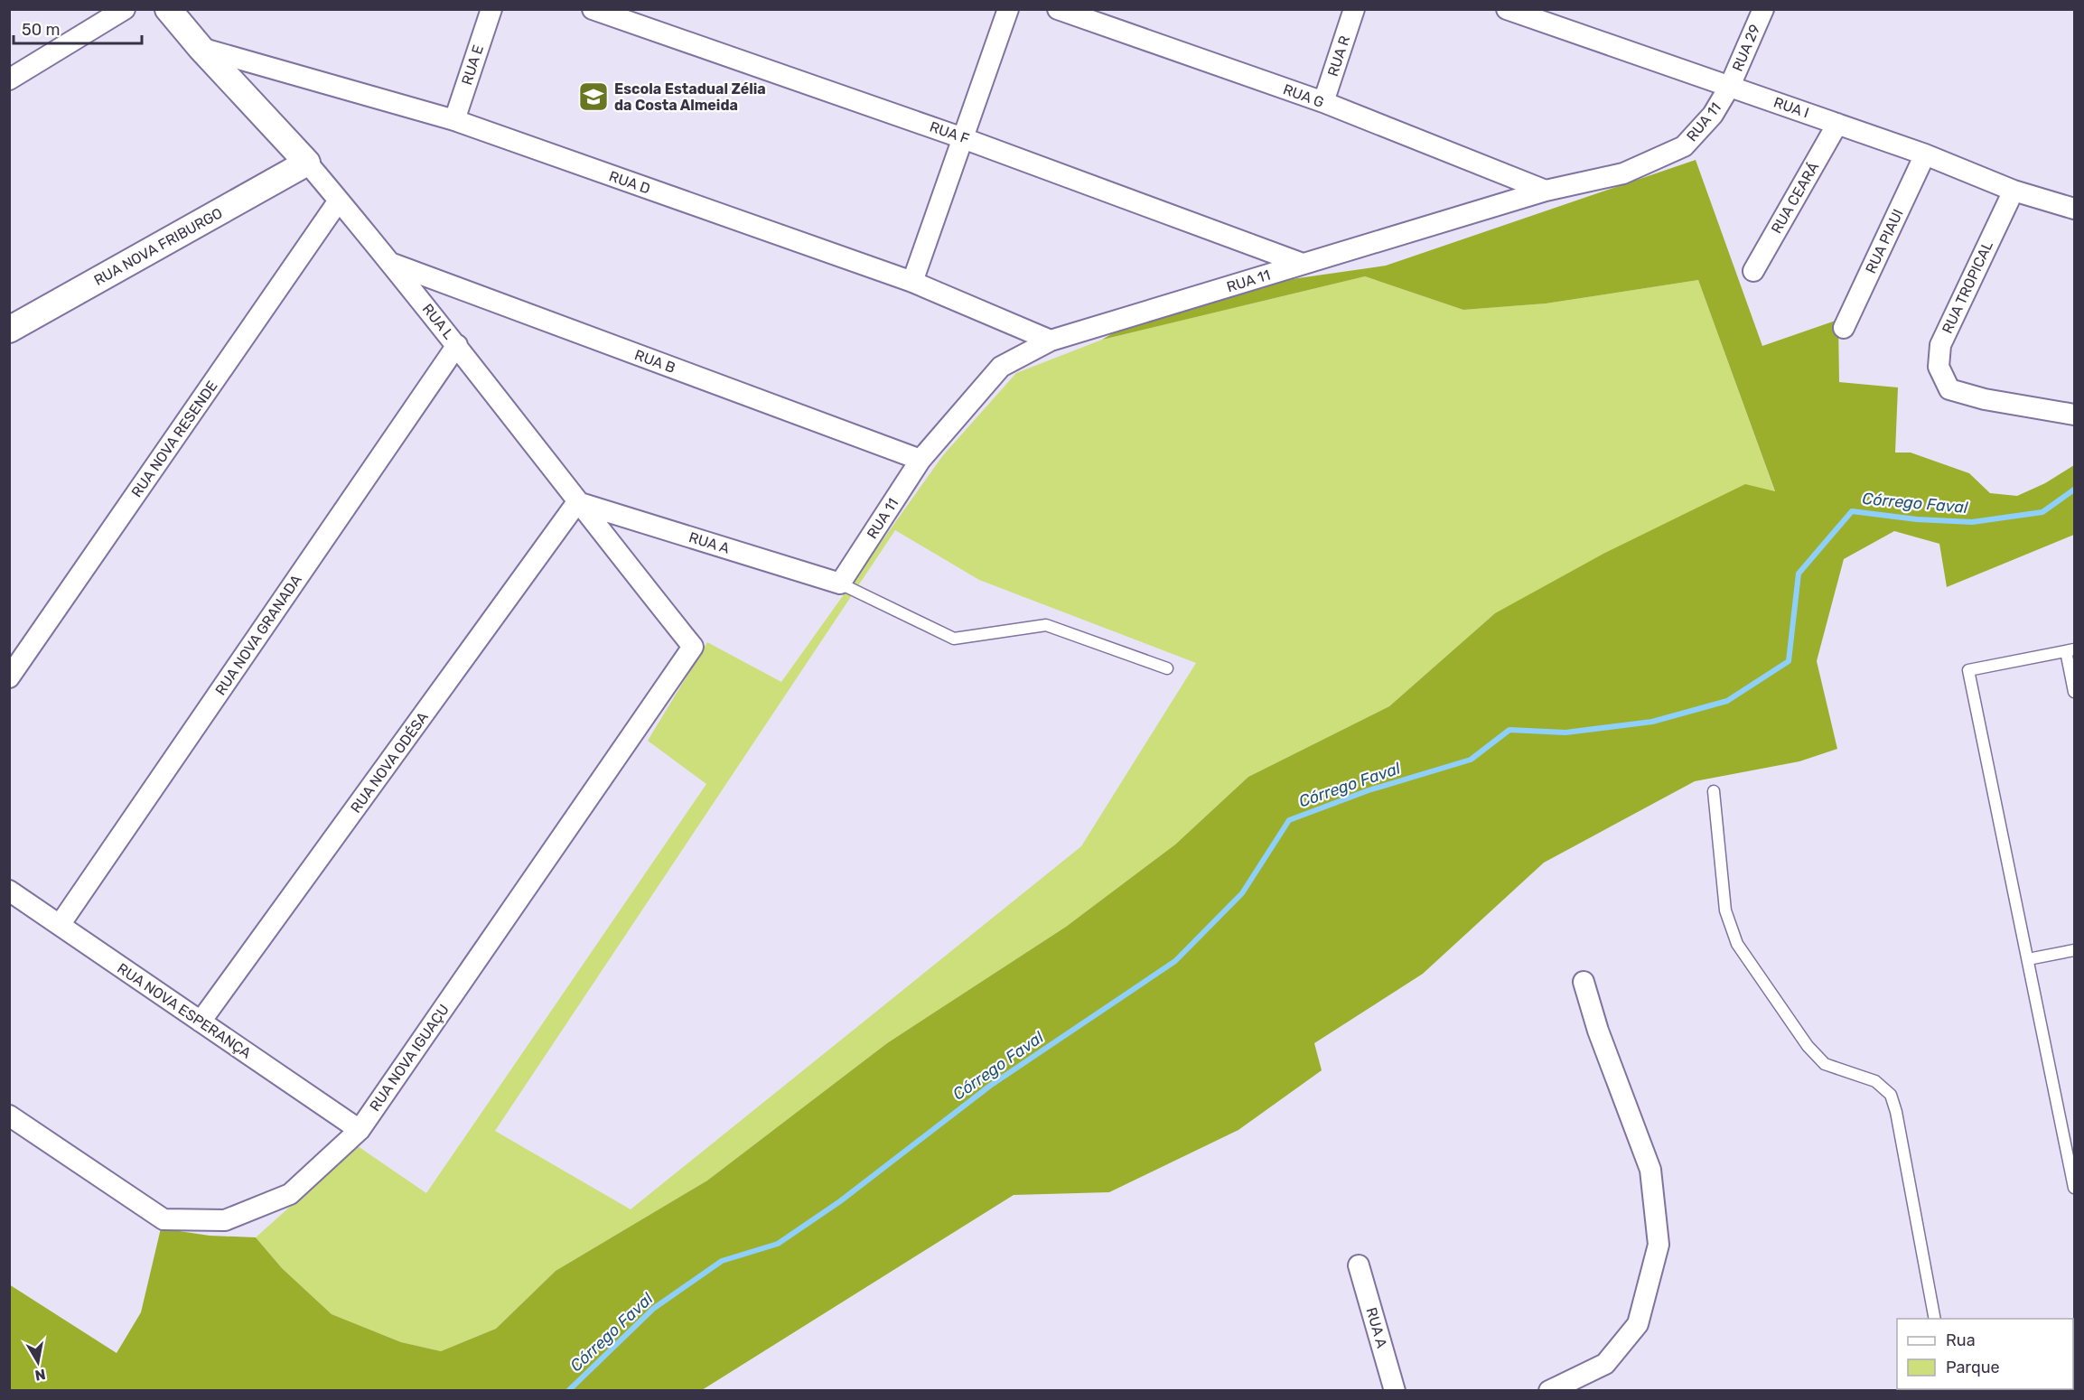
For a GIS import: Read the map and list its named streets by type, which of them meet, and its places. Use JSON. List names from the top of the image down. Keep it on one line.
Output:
{"streets":{"street":["RUA 29","RUA R","RUA E","RUA G","RUA I","RUA 11","RUA F","RUA D","RUA CEARÁ","RUA PIAUI","RUA NOVA FRIBURGO","RUA TROPICAL","RUA L","RUA B","RUA NOVA RESENDE","RUA A","RUA NOVA GRANADA","RUA NOVA ODÉSA","RUA NOVA ESPERANÇA","RUA NOVA IGUAÇU"]},"crossings":[["RUA 29","RUA I"],["RUA 29","RUA 11"],["RUA R","RUA G"],["RUA E","RUA D"],["RUA G","RUA 11"],["RUA I","RUA 11"],["RUA I","RUA CEARÁ"],["RUA I","RUA PIAUI"],["RUA I","RUA TROPICAL"],["RUA 11","RUA F"],["RUA 11","RUA D"],["RUA 11","RUA B"],["RUA 11","RUA A"],["RUA D","RUA L"],["RUA NOVA FRIBURGO","RUA L"],["RUA L","RUA B"],["RUA L","RUA NOVA RESENDE"],["RUA L","RUA A"],["RUA L","RUA NOVA GRANADA"],["RUA L","RUA NOVA ODÉSA"],["RUA L","RUA NOVA IGUAÇU"],["RUA A","RUA NOVA ODÉSA"],["RUA NOVA GRANADA","RUA NOVA ESPERANÇA"],["RUA NOVA ODÉSA","RUA NOVA ESPERANÇA"],["RUA NOVA ESPERANÇA","RUA NOVA IGUAÇU"]],"water":["Córrego Faval"],"places":{"school or university":["Escola Estadual Zélia da Costa Almeida"]},"legend":["Rua","Parque"],"scale_bar":"50 m","north":"bottom"}
